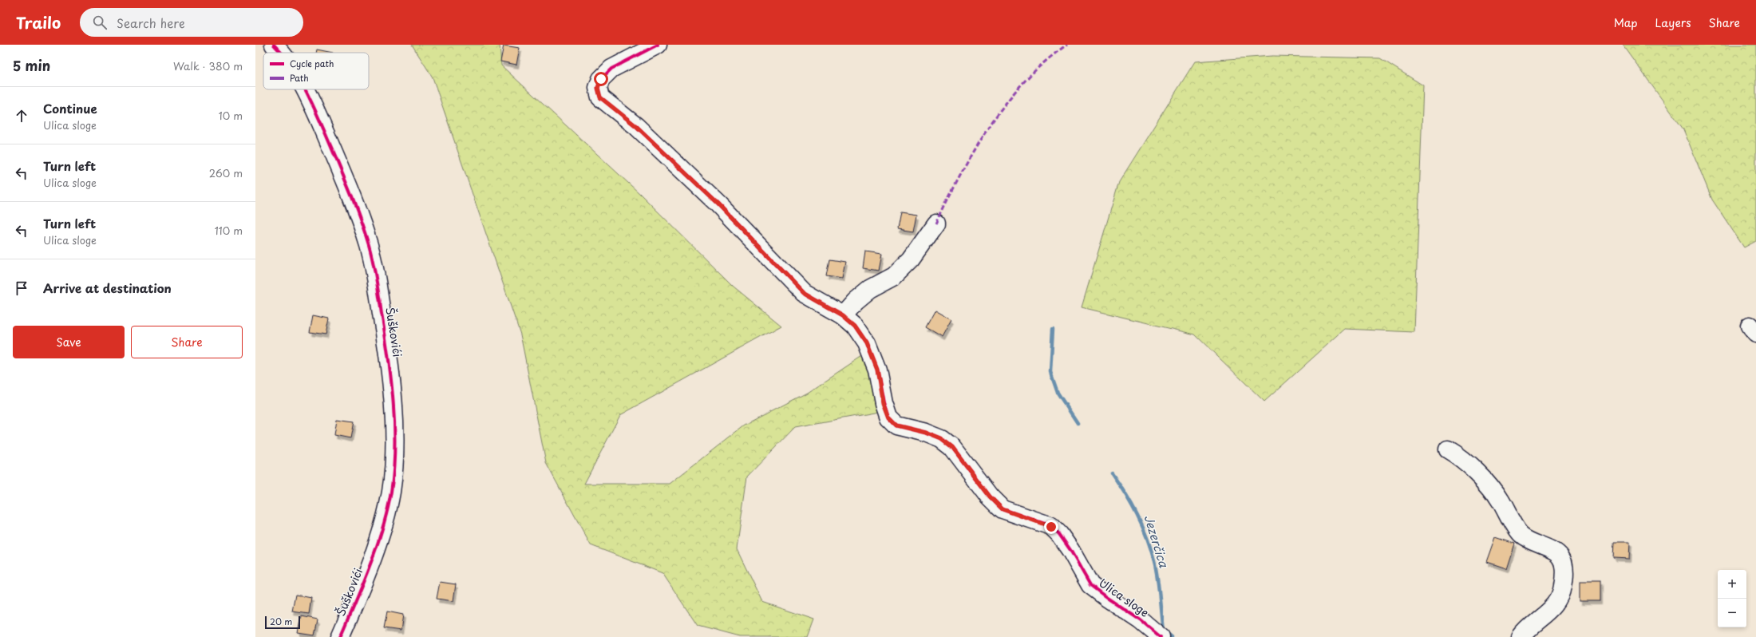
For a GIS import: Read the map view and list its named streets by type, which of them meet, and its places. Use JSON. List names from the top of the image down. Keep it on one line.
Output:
{"streets":{"street":["Šuškovići","Ulica sloge"]},"water":["Jezerčica"],"legend":["Cycle path","Path"],"scale_bar":"20 m","page":{"header":"Trailo","search":"Search here","nav":["Map","Layers","Share"],"heading":["5 min","Walk · 380 m"],"list":[["Continue","Ulica sloge","10 m"],["Turn left","Ulica sloge","260 m"],["Turn left","Ulica sloge","110 m"],"Arrive at destination"],"buttons":["Save","Share"],"map_buttons":["+","−"],"scale":"20 m"}}
